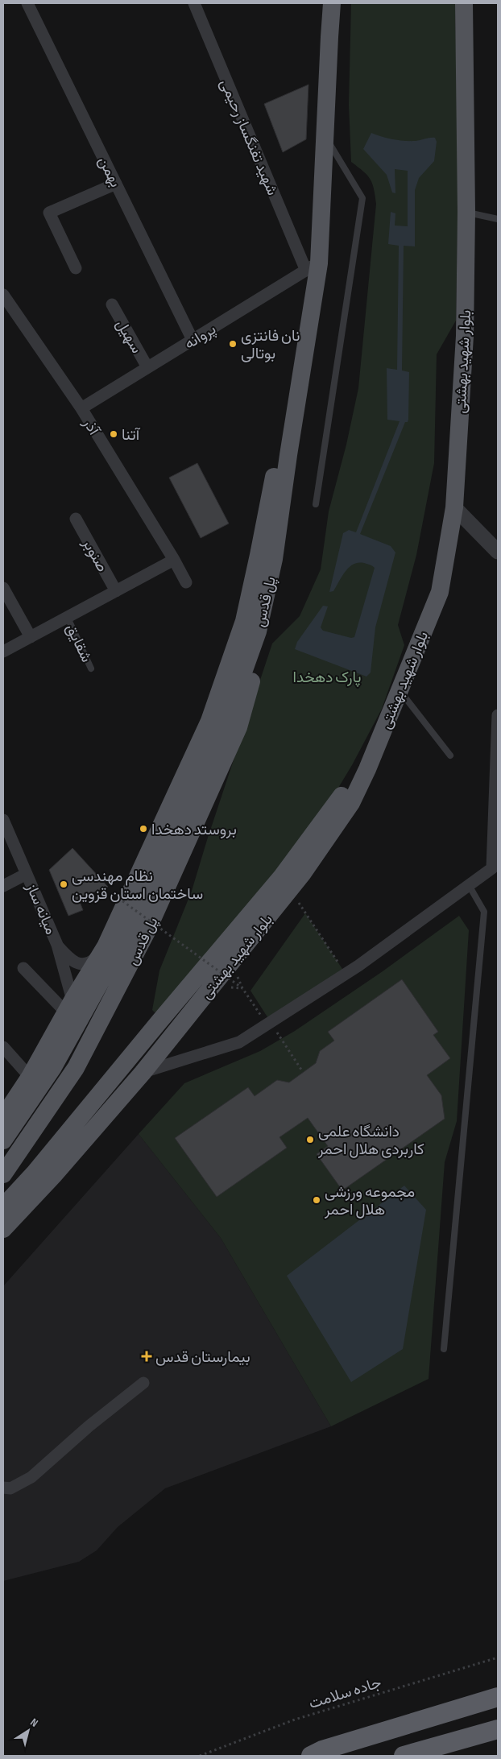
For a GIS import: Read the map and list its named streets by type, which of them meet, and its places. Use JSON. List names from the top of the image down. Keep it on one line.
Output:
{"streets":{"main road":["بلوار شهید بهشتی","پل قدس"],"street":["شهید تفنگساز رحیمی","بهمن","سهیل","پروانه","آذر","صنوبر","میانه ساز"],"lane":["شقایق"],"path":["جاده سلامت"]},"crossings":[["شهید تفنگساز رحیمی","پروانه"],["بهمن","پروانه"],["سهیل","پروانه"],["پروانه","آذر"]],"parks":["پارک دهخدا"],"places":{"other":["نان فانتزی بوتالی","آتنا","بروستد دهخدا","نظام مهندسی ساختمان استان قزوین","دانشگاه علمی کاربردی هلال احمر","مجموعه ورزشی هلال احمر"],"health":["بیمارستان قدس"]},"north":"top right"}
